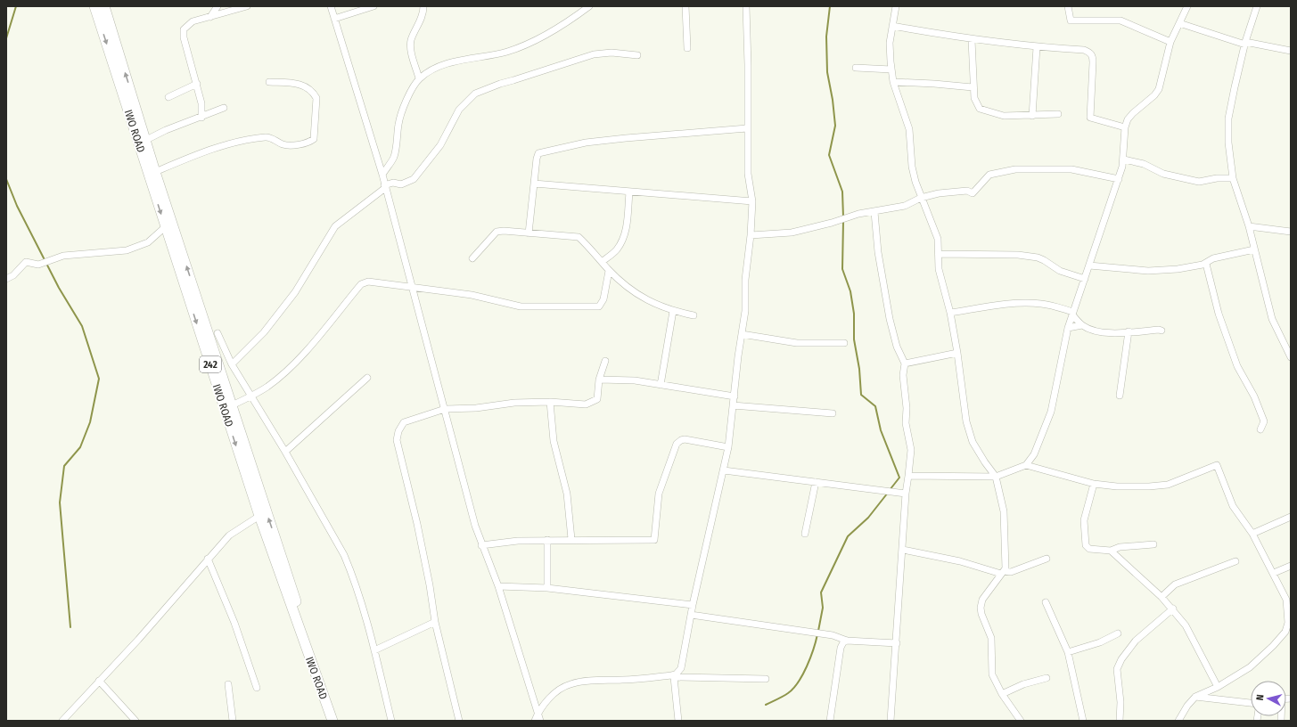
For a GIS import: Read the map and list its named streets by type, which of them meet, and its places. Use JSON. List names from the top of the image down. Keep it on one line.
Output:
{"streets":{"main road":["IWO ROAD","242"]},"north":"left"}
